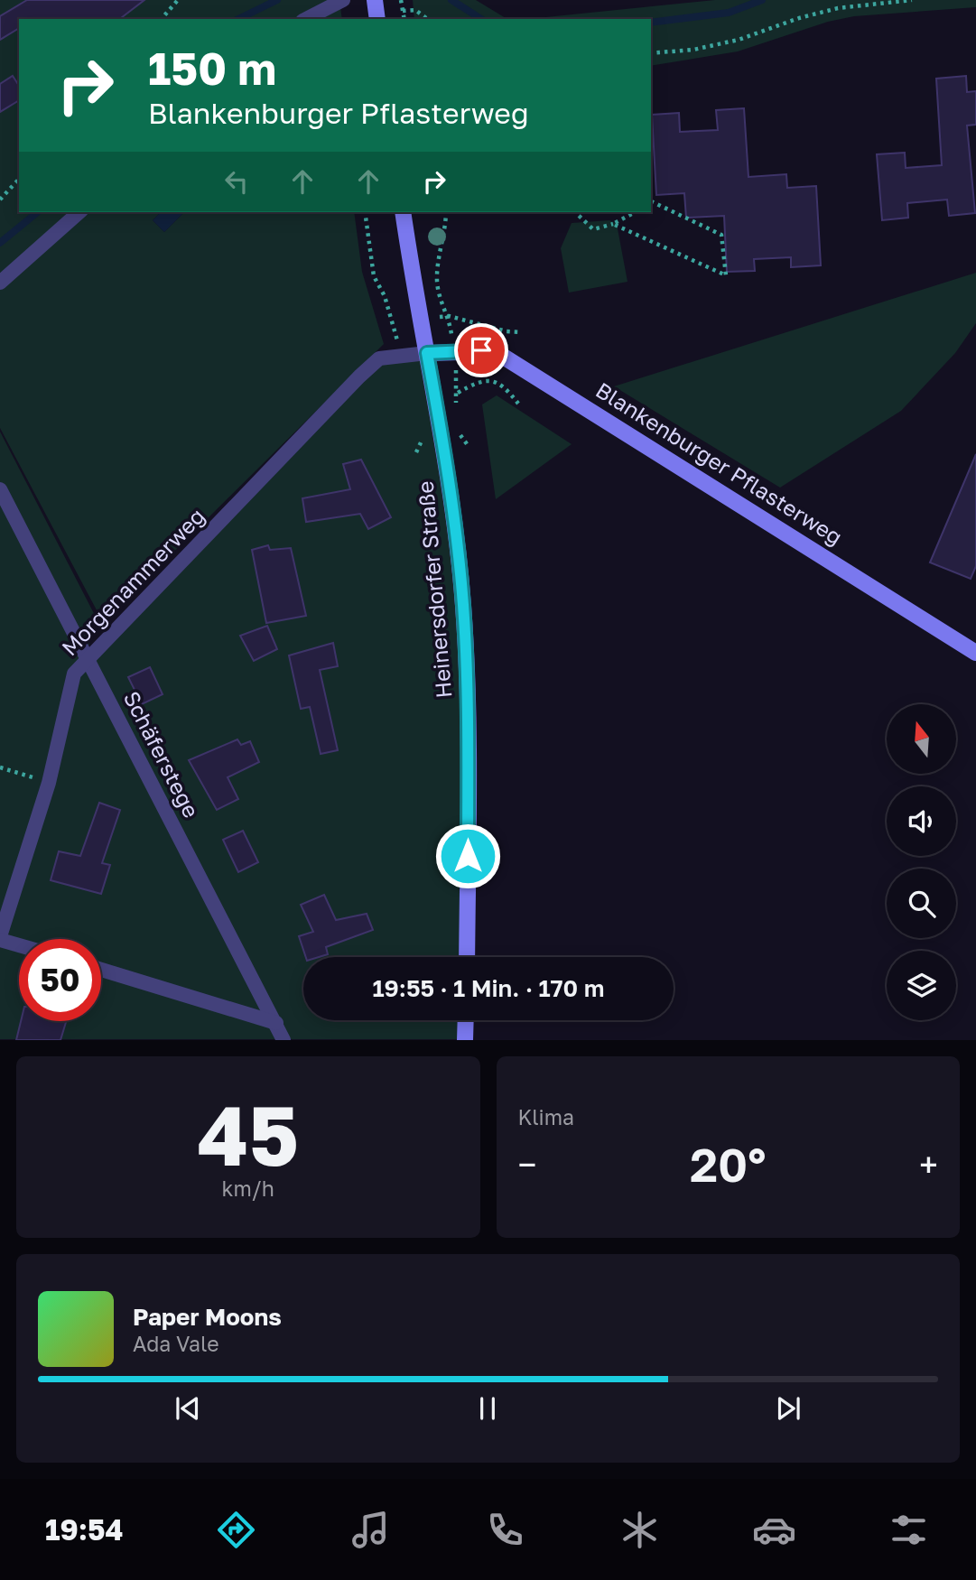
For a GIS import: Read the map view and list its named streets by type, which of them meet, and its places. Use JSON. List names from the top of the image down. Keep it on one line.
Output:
{"streets":{"main road":["Blankenburger Pflasterweg","Heinersdorfer Straße"],"lane":["Morgenammerweg","Schäferstege"]},"crossings":[["Blankenburger Pflasterweg","Morgenammerweg"],["Blankenburger Pflasterweg","Heinersdorfer Straße"],["Morgenammerweg","Heinersdorfer Straße"],["Morgenammerweg","Schäferstege"]],"north":"top","page":{"turn":["150 m","Blankenburger Pflasterweg"],"limit":"50","trip":"19:55 · 1 Min. · 170 m","tile":[["45","km/h"],"Klima"],"heat":["−","20°","+"],"song":["Paper Moons","Ada Vale"],"tabs":"19:54"}}
